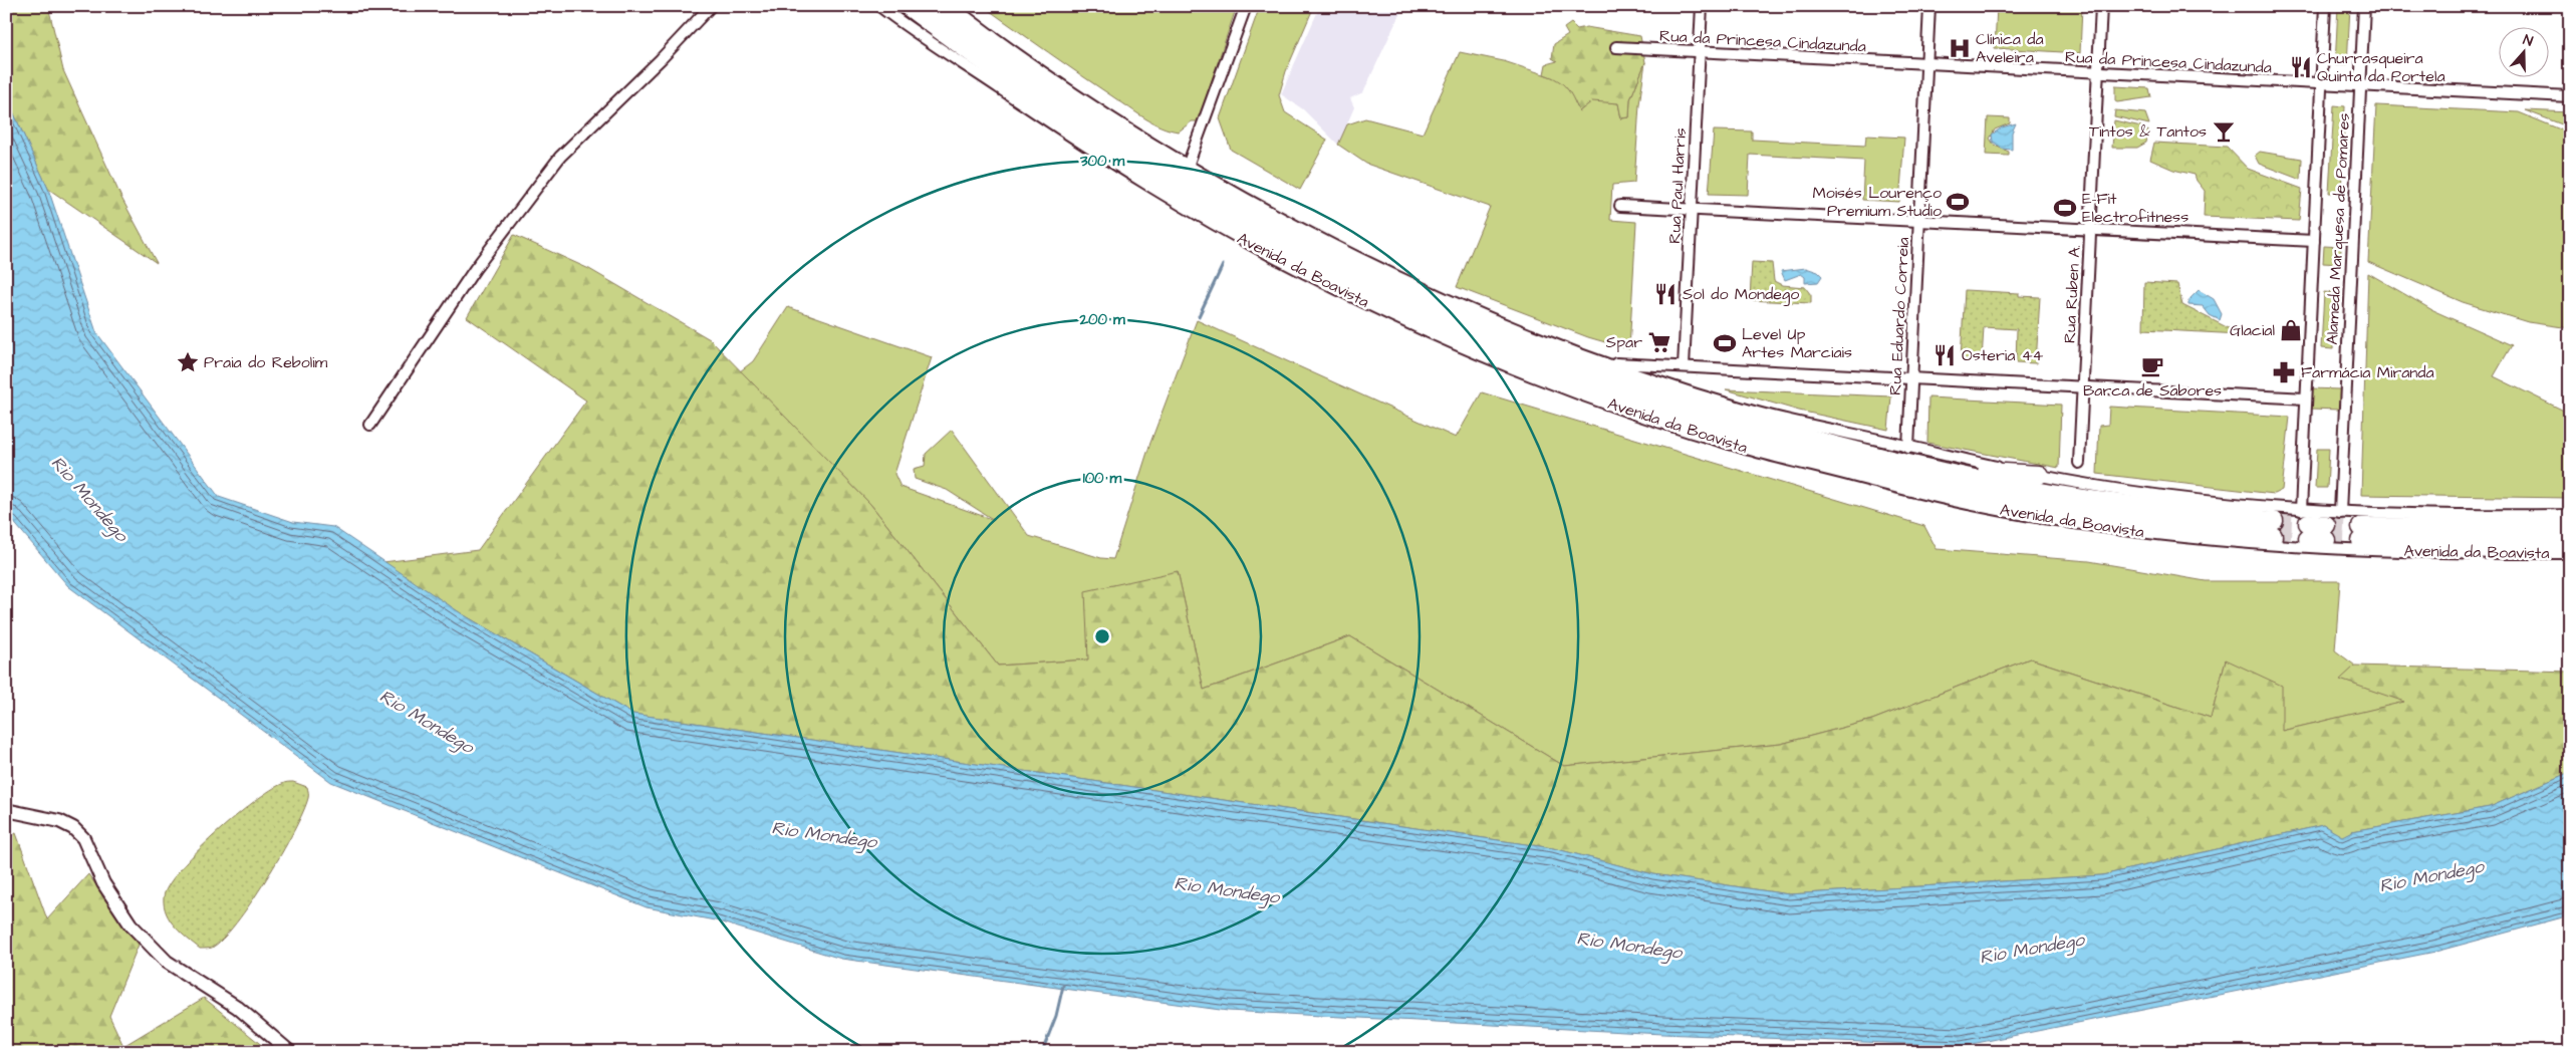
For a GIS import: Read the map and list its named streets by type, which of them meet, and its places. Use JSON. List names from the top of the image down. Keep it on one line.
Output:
{"streets":{"highway":["Avenida da Boavista"],"street":["Rua da Princesa Cindazunda","Rua Paul Harris","Alameda Marquesa de Pomares","Rua Ruben A.","Rua Eduardo Correia"]},"crossings":[["Rua da Princesa Cindazunda","Rua Paul Harris"],["Rua da Princesa Cindazunda","Alameda Marquesa de Pomares"],["Rua da Princesa Cindazunda","Rua Ruben A."],["Rua da Princesa Cindazunda","Rua Eduardo Correia"]],"water":["Rio Mondego"],"places":{"hospital":["Clínica da Aveleira"],"restaurant":["Churrasqueira Quinta da Portela","Sol do Mondego","Osteria 44"],"bar":["Tintos & Tantos"],"sports":["Moisés Lourenço Premium Studio","E-Fit Electrofitness","Level Up Artes Marciais"],"shop":["Glacial"],"supermarket":["Spar"],"place":["Praia do Rebolim"],"cafe":["Barca de Sabores"],"pharmacy":["Farmácia Miranda"]},"north":"top","rings":["300 m","200 m","100 m"]}
